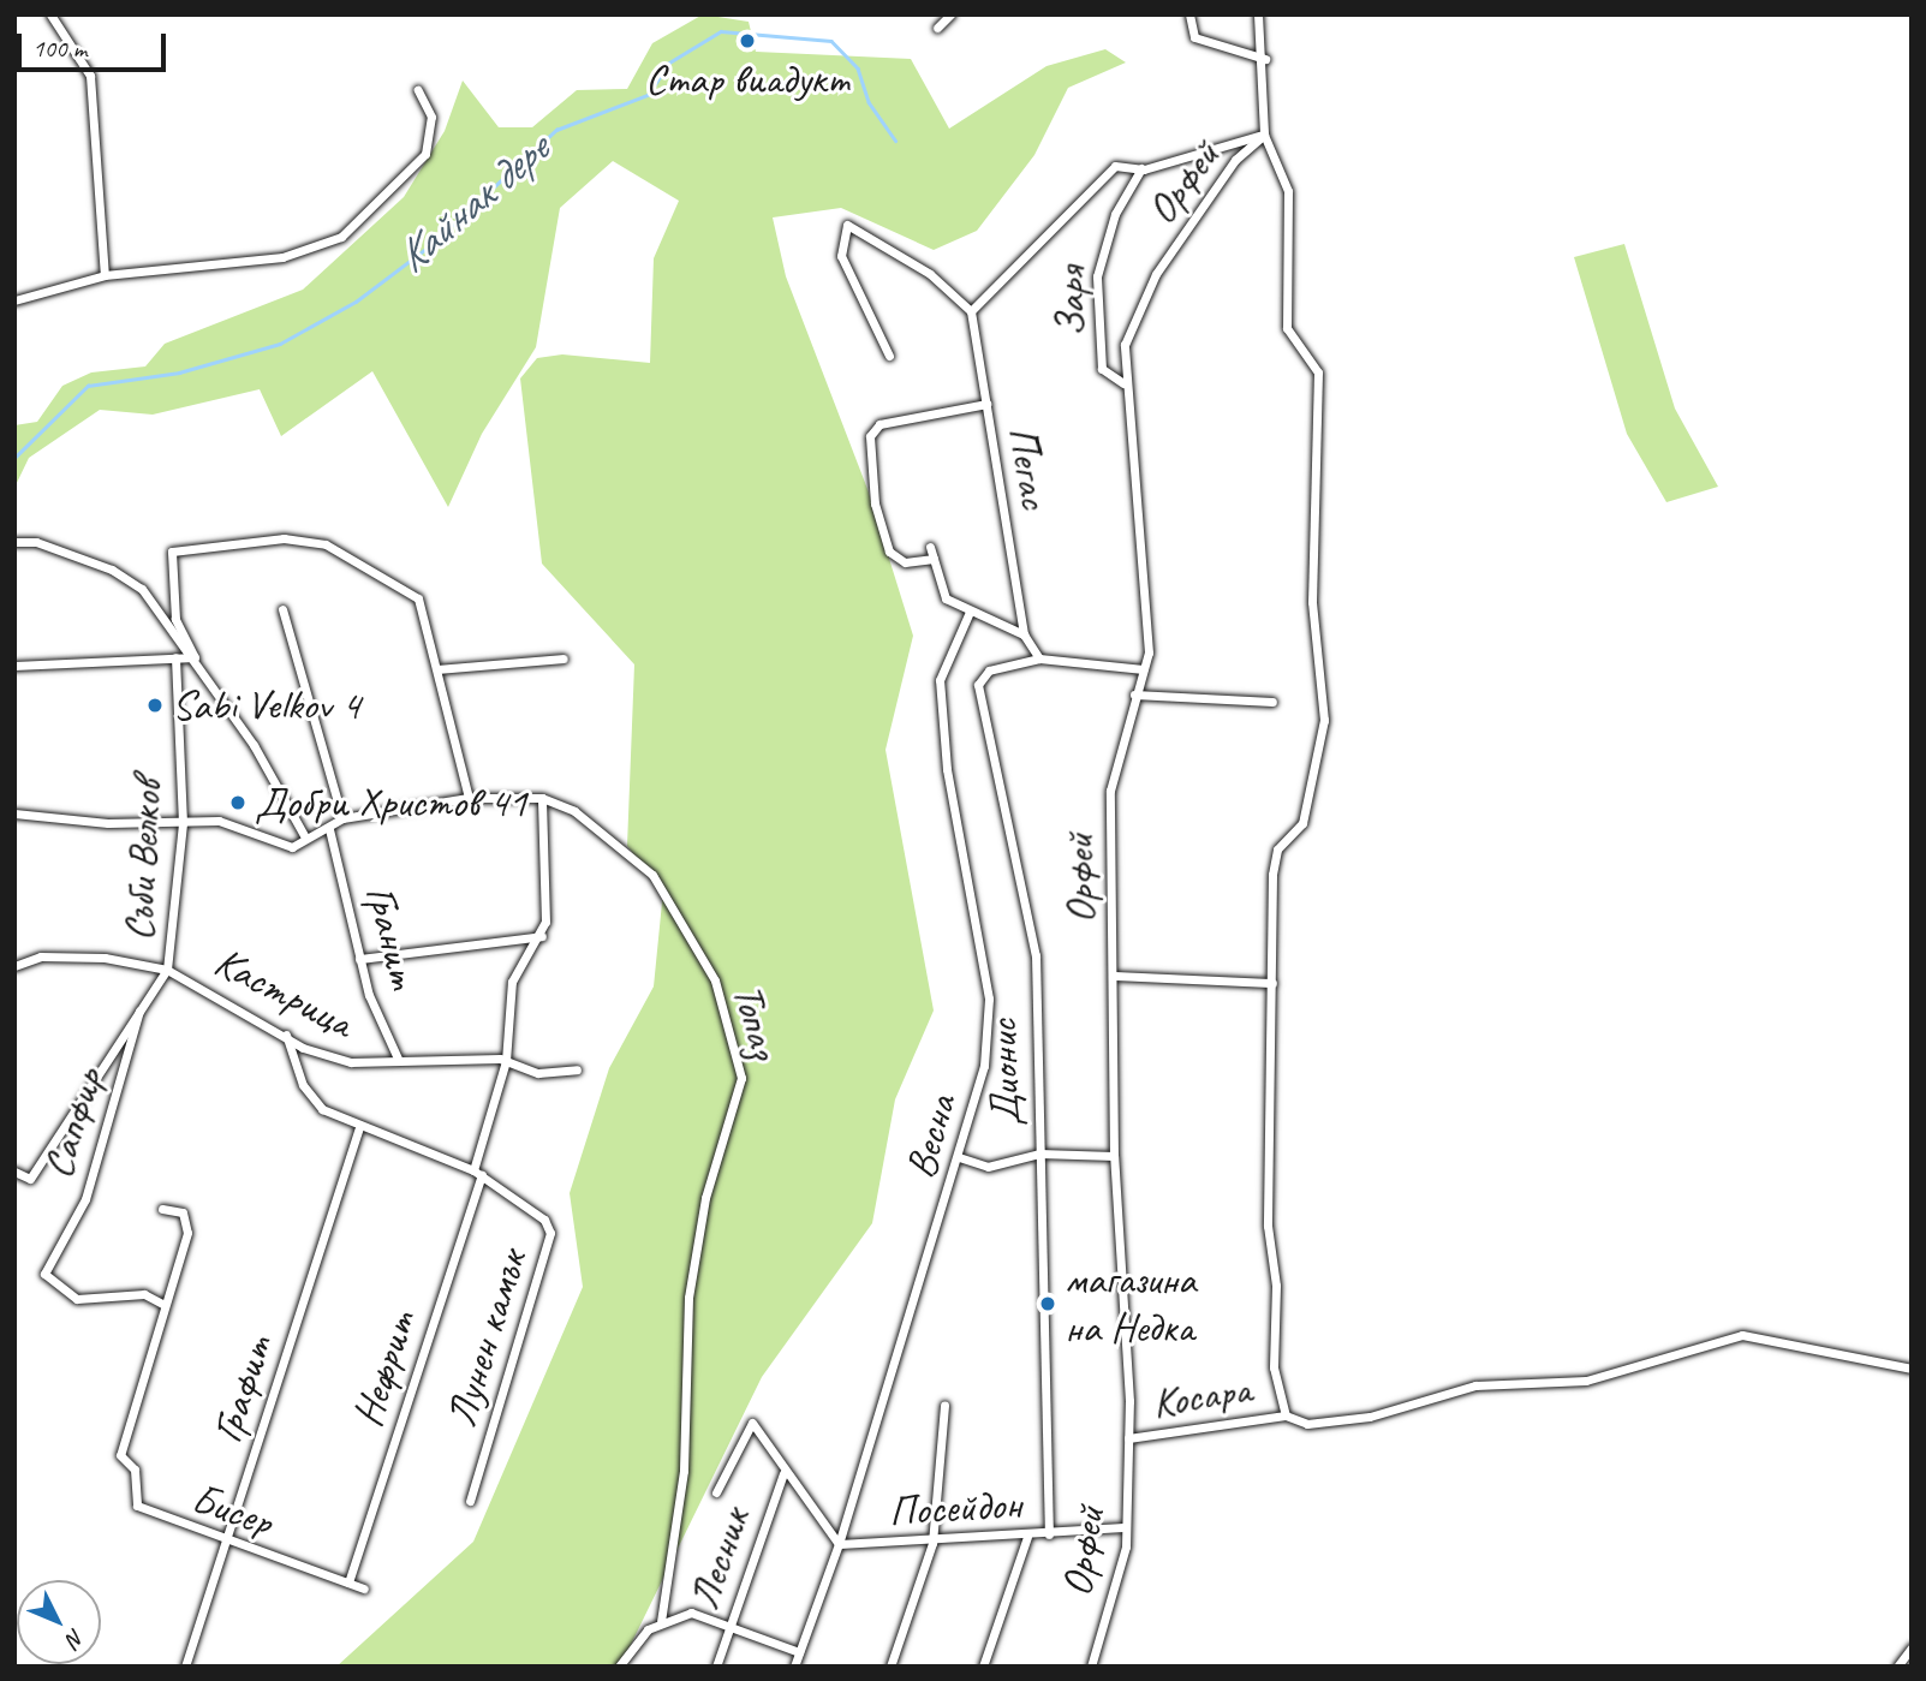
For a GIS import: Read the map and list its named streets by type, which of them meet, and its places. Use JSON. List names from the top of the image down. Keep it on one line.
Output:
{"streets":{"street":["Орфей","Заря","Пегас","Съби Велков","Гранит","Кастрица","Топаз","Дионис","Сапфир","Весна","Лунен камък","Нефрит","Графит","Косара","Посейдон","Бисер","Лесник"]},"crossings":[["Орфей","Заря"],["Орфей","Дионис"],["Орфей","Косара"],["Орфей","Посейдон"],["Заря","Пегас"],["Съби Велков","Кастрица"],["Съби Велков","Сапфир"],["Гранит","Кастрица"],["Кастрица","Нефрит"],["Дионис","Посейдон"],["Сапфир","Бисер"],["Весна","Посейдон"],["Лунен камък","Нефрит"],["Нефрит","Бисер"],["Графит","Бисер"]],"water":["Кайнак дере"],"places":["Стар виадукт","Sabi Velkov 4","Добри Христов 41","магазина на Недка"],"scale_bar":"100 m","north":"bottom right"}
